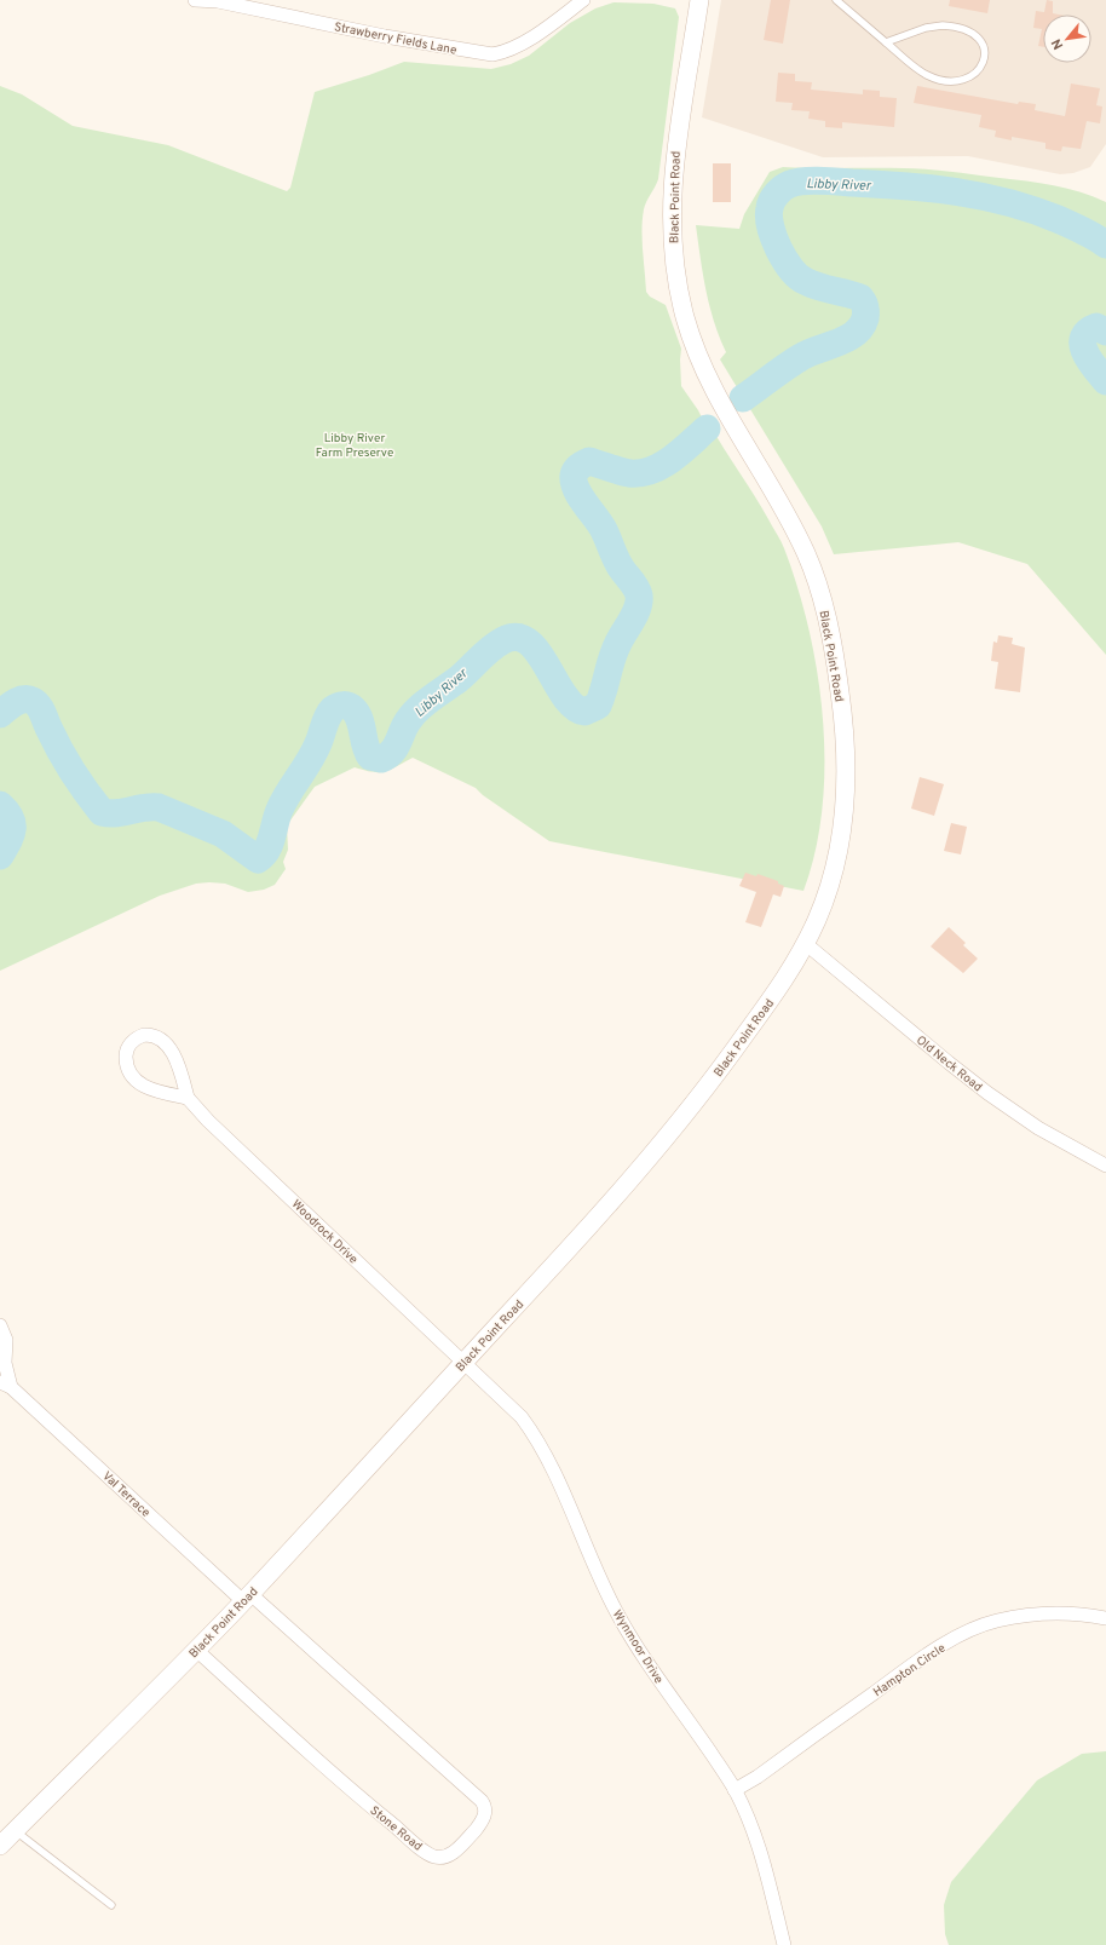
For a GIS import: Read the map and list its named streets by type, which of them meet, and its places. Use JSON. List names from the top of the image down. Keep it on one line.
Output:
{"streets":{"main road":["Black Point Road"],"street":["Strawberry Fields Lane","Old Neck Road","Woodrock Drive","Val Terrace","Wynmoor Drive","Hampton Circle","Stone Road"]},"crossings":[["Black Point Road","Old Neck Road"],["Black Point Road","Woodrock Drive"],["Black Point Road","Val Terrace"],["Black Point Road","Wynmoor Drive"],["Black Point Road","Stone Road"],["Woodrock Drive","Wynmoor Drive"],["Val Terrace","Stone Road"],["Wynmoor Drive","Hampton Circle"]],"water":["Libby River"],"parks":["Libby River Farm Preserve"],"north":"bottom left"}
